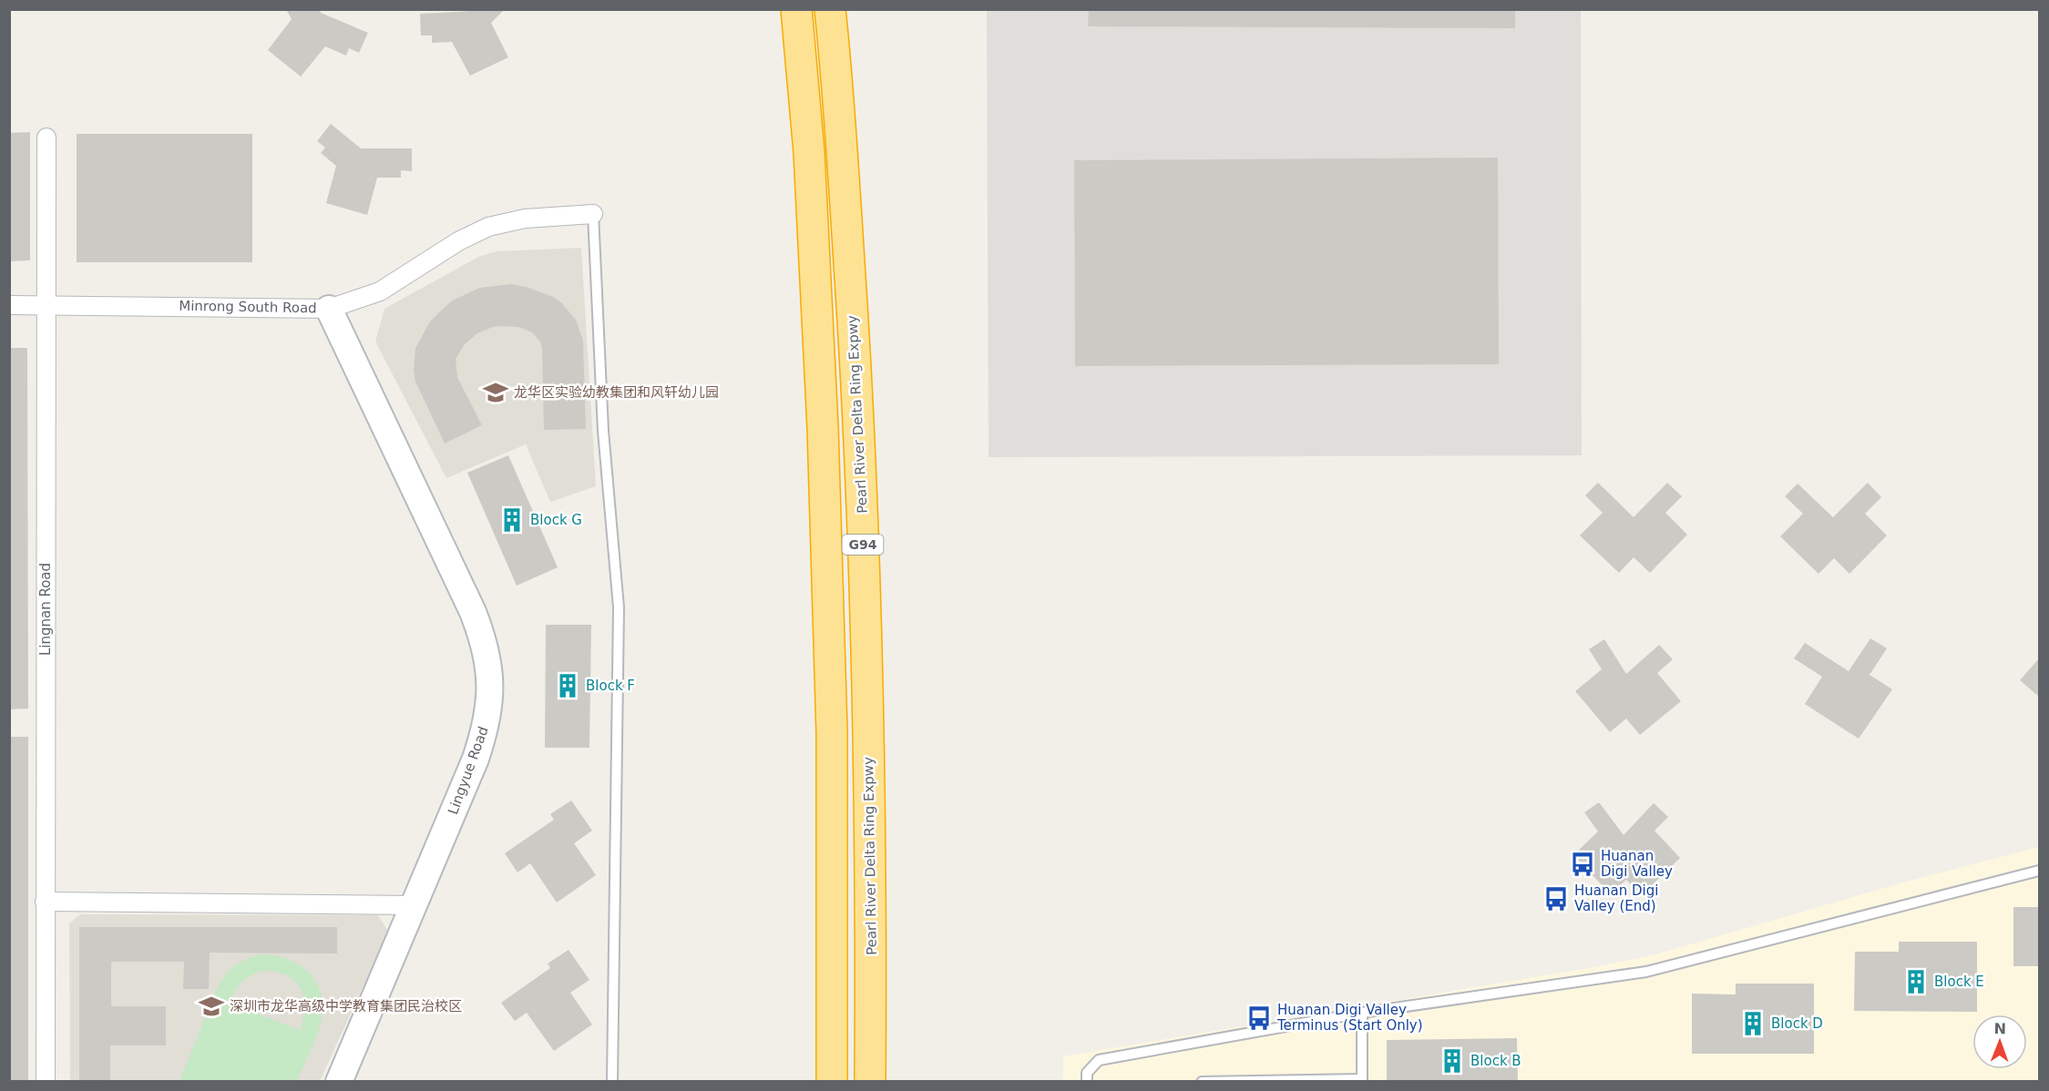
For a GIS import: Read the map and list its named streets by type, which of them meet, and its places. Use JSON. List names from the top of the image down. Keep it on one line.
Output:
{"streets":{"highway":["Pearl River Delta Ring Expwy","G94"],"street":["Minrong South Road","Lingnan Road","Lingyue Road"]},"crossings":[["Minrong South Road","Lingnan Road"],["Minrong South Road","Lingyue Road"]],"places":{"school or university":["龙华区实验幼教集团和风轩幼儿园","深圳市龙华高级中学教育集团民治校区"],"building":["Block G","Block F","Block E","Block D","Block B"],"bus stop":["Huanan Digi Valley","Huanan Digi Valley (End)","Huanan Digi Valley Terminus (Start Only)"]},"north":"top"}
